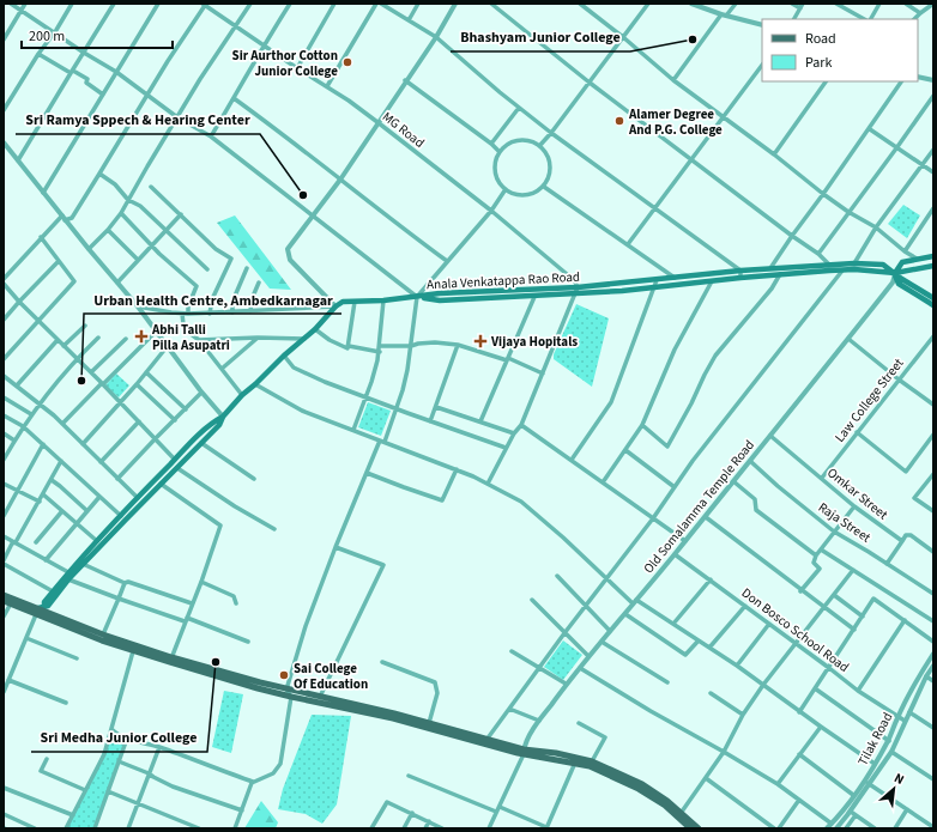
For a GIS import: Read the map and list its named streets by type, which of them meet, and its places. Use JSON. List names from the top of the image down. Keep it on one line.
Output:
{"streets":{"main road":["Anala Venkatappa Rao Road"],"street":["MG Road","Law College Street","Omkar Street","Old Somalamma Temple Road","Raja Street","Don Bosco School Road","Tilak Road"]},"crossings":[["MG Road","Anala Venkatappa Rao Road"],["Anala Venkatappa Rao Road","Old Somalamma Temple Road"],["Law College Street","Omkar Street"],["Omkar Street","Old Somalamma Temple Road"],["Old Somalamma Temple Road","Raja Street"],["Old Somalamma Temple Road","Don Bosco School Road"],["Don Bosco School Road","Tilak Road"]],"places":{"other":["Bhashyam Junior College","Sir Aurthor Cotton Junior College","Alamer Degree And P.G. College","Sri Ramya Sppech & Hearing Center","Urban Health Centre, Ambedkarnagar","Sri Medha Junior College","Sai College Of Education"],"health":["Abhi Talli Pilla Asupatri","Vijaya Hopitals"]},"legend":["Road","Park"],"scale_bar":"200 m","north":"top right"}
